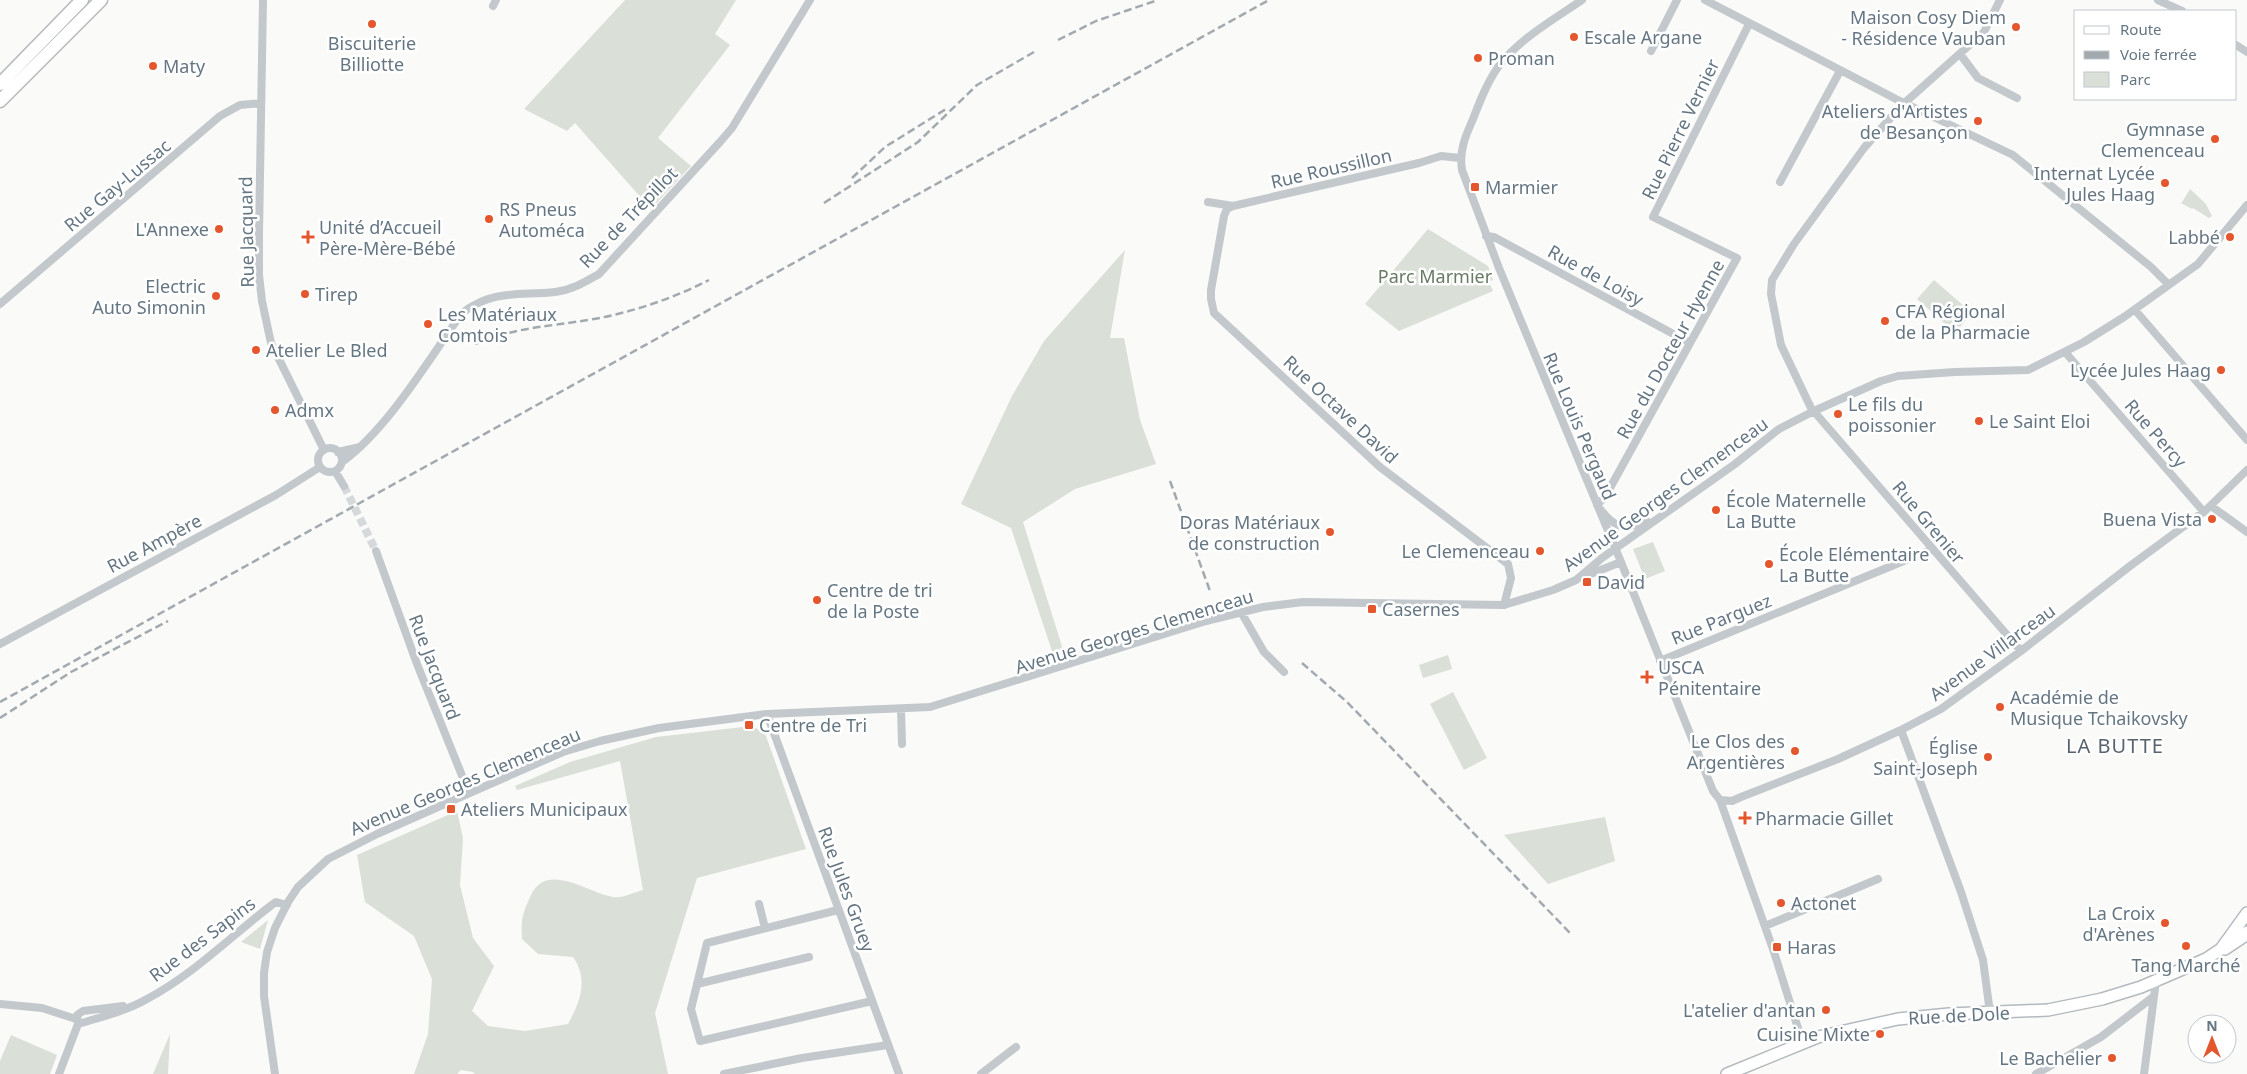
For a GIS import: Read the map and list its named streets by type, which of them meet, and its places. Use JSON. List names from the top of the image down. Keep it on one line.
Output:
{"streets":{"main road":["Rue de Dole"],"street":["Rue Pierre Vernier","Rue Roussillon","Rue Gay-Lussac","Rue de Trépillot","Rue Jacquard","Rue de Loisy","Rue du Docteur Hyenne","Rue Octave David","Rue Louis Pergaud","Rue Percy","Avenue Georges Clemenceau","Rue Grenier","Rue Ampère","Rue Parguez","Avenue Villarceau","Rue Jules Gruey","Rue des Sapins"]},"crossings":[["Rue Pierre Vernier","Rue du Docteur Hyenne"],["Rue Roussillon","Rue Octave David"],["Rue Roussillon","Rue Louis Pergaud"],["Rue Gay-Lussac","Rue Jacquard"],["Rue de Trépillot","Rue Jacquard"],["Rue de Trépillot","Rue Ampère"],["Rue Jacquard","Avenue Georges Clemenceau"],["Rue Jacquard","Rue Ampère"],["Rue de Loisy","Rue du Docteur Hyenne"],["Rue de Loisy","Rue Louis Pergaud"],["Rue du Docteur Hyenne","Rue Louis Pergaud"],["Rue Octave David","Avenue Georges Clemenceau"],["Rue Louis Pergaud","Avenue Georges Clemenceau"],["Rue Louis Pergaud","Rue Parguez"],["Rue Louis Pergaud","Avenue Villarceau"],["Rue Louis Pergaud","Rue de Dole"],["Rue Percy","Avenue Georges Clemenceau"],["Rue Percy","Avenue Villarceau"],["Avenue Georges Clemenceau","Rue Grenier"],["Avenue Georges Clemenceau","Rue Jules Gruey"],["Avenue Georges Clemenceau","Rue des Sapins"],["Rue Grenier","Rue Parguez"],["Rue Grenier","Avenue Villarceau"]],"districts":["LA BUTTE"],"parks":["Parc Marmier"],"places":{"other":["Biscuiterie Billiotte","Maison Cosy Diem - Résidence Vauban","Escale Argane","Proman","Maty","Ateliers d'Artistes de Besançon","Gymnase Clemenceau","Internat Lycée Jules Haag","RS Pneus Automéca","L'Annexe","Labbé","Tirep","Electric Auto Simonin","CFA Régional de la Pharmacie","Les Matériaux Comtois","Atelier Le Bled","Lycée Jules Haag","Admx","Le fils du poissonier","Le Saint Eloi","École Maternelle La Butte","Buena Vista","Doras Matériaux de construction","Le Clemenceau","École Elémentaire La Butte","Centre de tri de la Poste","Académie de Musique Tchaikovsky","Le Clos des Argentières","Église Saint-Joseph","Actonet","La Croix d'Arènes","Tang Marché","L'atelier d'antan","Cuisine Mixte","Le Bachelier"],"transit":["Marmier","David","Casernes","Centre de Tri","Ateliers Municipaux","Haras"],"health":["Unité d’Accueil Père-Mère-Bébé","USCA Pénitentaire","Pharmacie Gillet"]},"legend":["Route","Voie ferrée","Parc"],"north":"top"}
